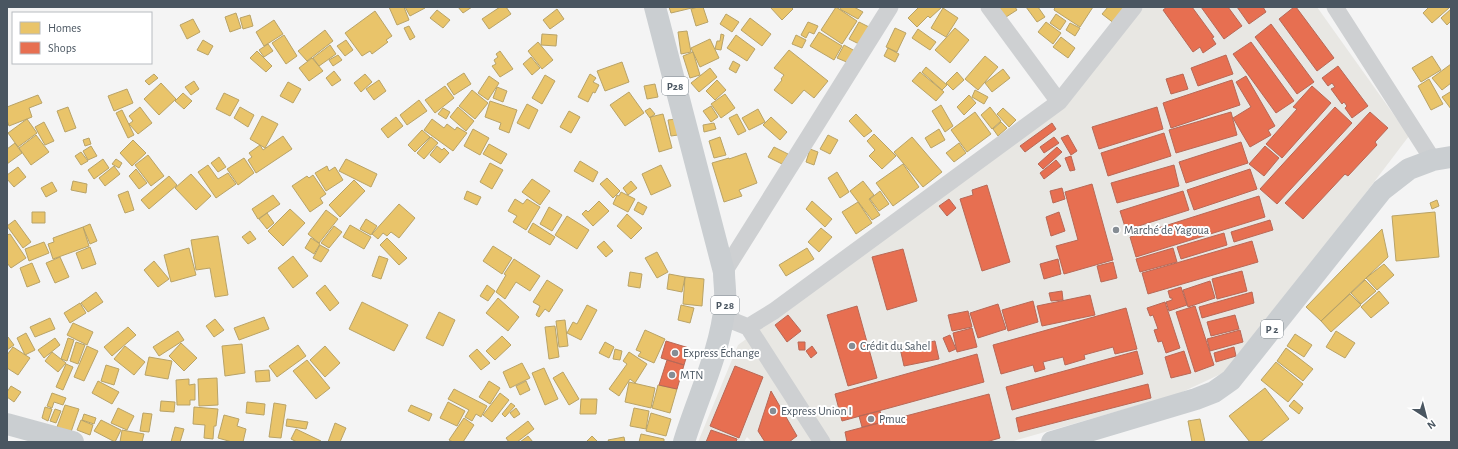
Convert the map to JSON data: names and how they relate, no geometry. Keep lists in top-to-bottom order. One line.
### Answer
{"streets":{"main road":["P28","P 28","P 2"]},"crossings":[["P28","P 28"]],"places":["Marché de Yagoua","Crédit du Sahel","Express Échange","MTN","Express Union I","Pmuc"],"legend":["Homes","Shops"],"north":"bottom right"}
